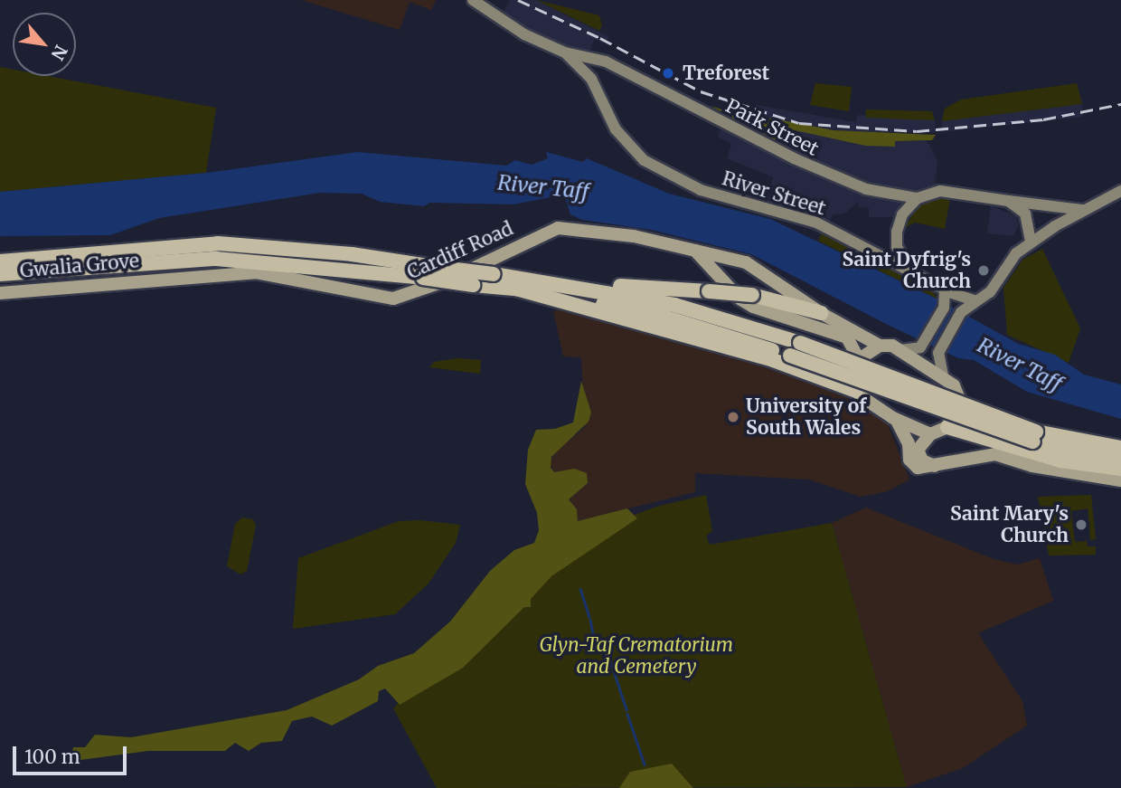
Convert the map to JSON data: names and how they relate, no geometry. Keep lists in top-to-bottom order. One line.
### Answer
{"streets":{"main road":["Park Street","River Street","Cardiff Road","Gwalia Grove"]},"crossings":[["Park Street","River Street"],["Cardiff Road","Gwalia Grove"]],"water":["River Taff"],"parks":["Glyn-Taf Crematorium and Cemetery"],"places":["Treforest","Saint Dyfrig's Church","University of South Wales","Saint Mary's Church"],"scale_bar":"100 m","north":"bottom right"}
